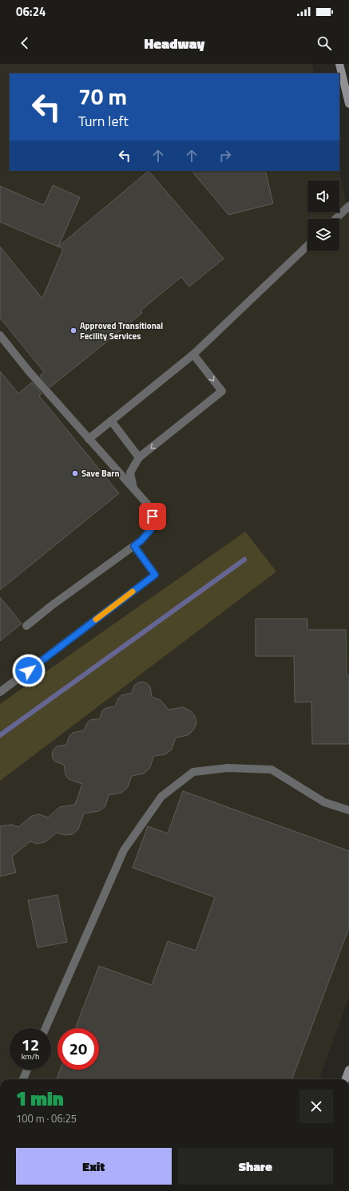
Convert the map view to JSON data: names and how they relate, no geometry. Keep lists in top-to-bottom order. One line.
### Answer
{"places":["Approved Transitional Fecility Services","Save Barn"],"page":{"status":"06:24","header":"Headway","turn":["70 m","Turn left"],"speed":"12 km/h","limit":"20","heading":["1 min","100 m · 06:25"],"buttons":["Exit","Share"]}}
